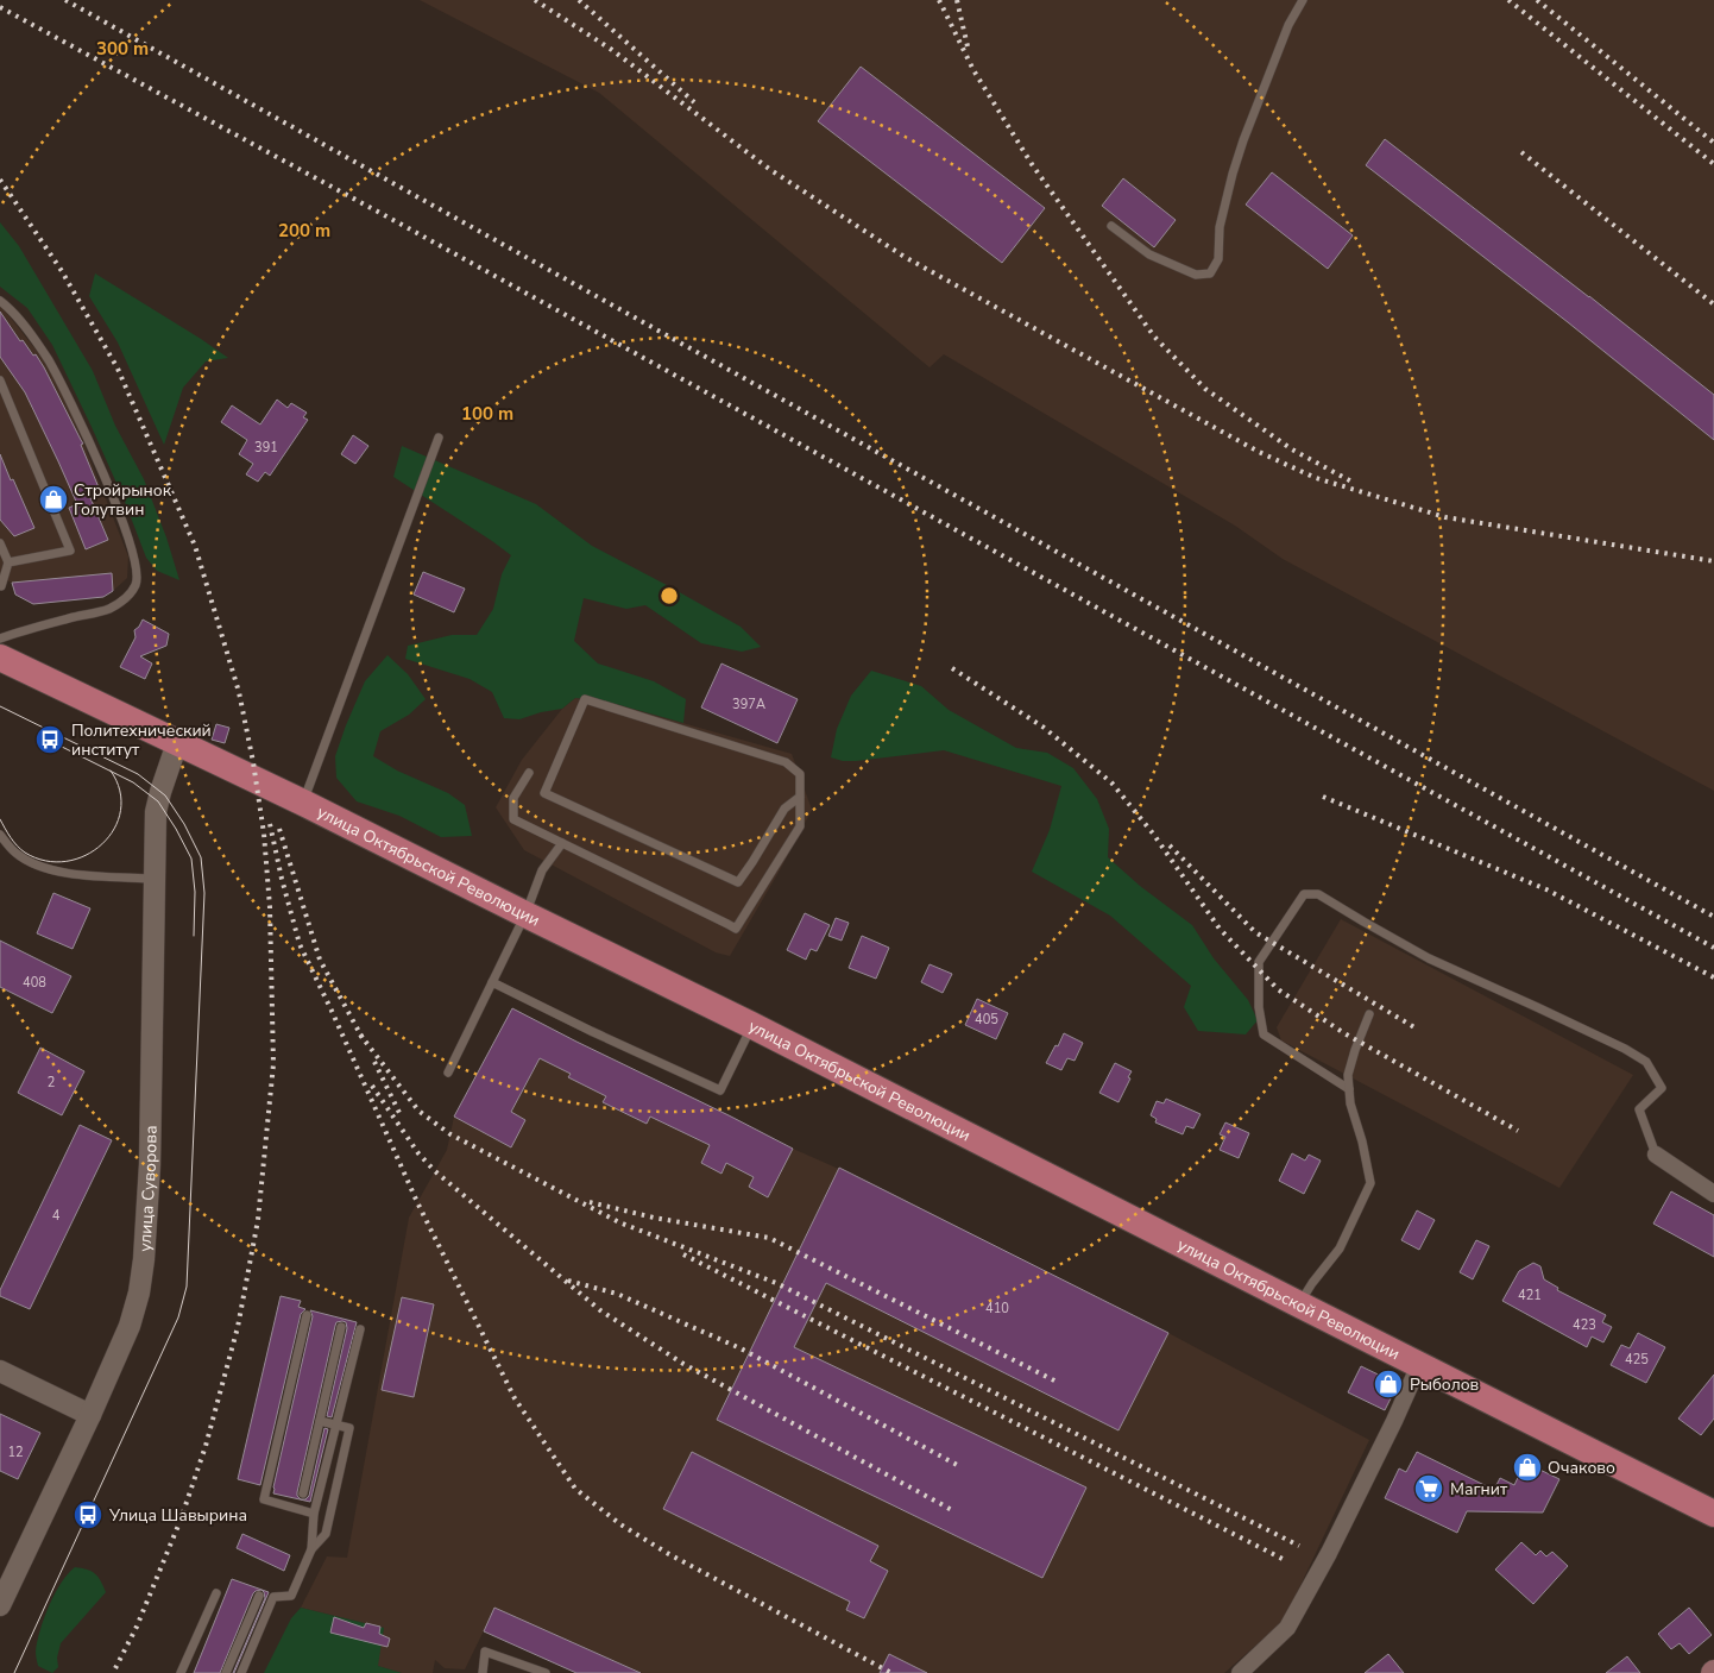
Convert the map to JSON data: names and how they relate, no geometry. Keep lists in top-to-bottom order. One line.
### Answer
{"streets":{"main road":["улица Октябрьской Революции"],"street":["улица Суворова"]},"crossings":[["улица Октябрьской Революции","улица Суворова"]],"places":{"shop":["Стройрынок Голутвин","Рыболов","Очаково"],"bus stop":["Политехнический институт","Улица Шавырина"],"supermarket":["Магнит"]},"house_numbers":["391","397А","408","405","2","4","421","410","423","425","12"],"rings":["300 m","200 m","100 m"]}
